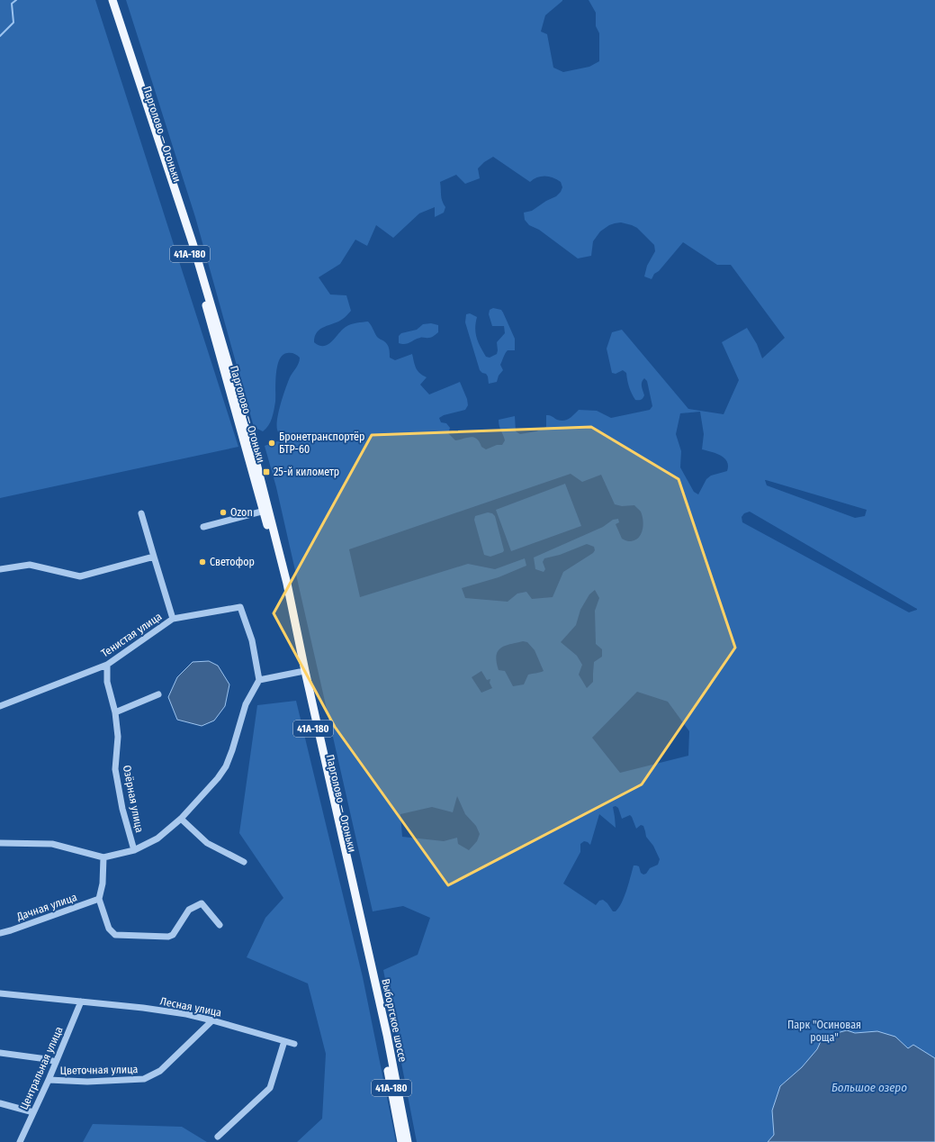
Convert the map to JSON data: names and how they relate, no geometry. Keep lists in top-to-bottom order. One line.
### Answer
{"streets":{"main road":["Парголово — Огоньки","41А-180","Выборгское шоссе"],"street":["Тенистая улица","Озёрная улица","Дачная улица","Лесная улица","Центральная улица","Цветочная улица"]},"crossings":[["Парголово — Огоньки","Выборгское шоссе"],["Тенистая улица","Озёрная улица"],["Лесная улица","Центральная улица"],["Лесная улица","Цветочная улица"],["Центральная улица","Цветочная улица"]],"water":["Большое озеро"],"parks":["Парк \"Осиновая роща\""],"places":{"other":["Бронетранспортёр БТР-60","Ozon","Светофор"],"transit":["25-й километр"]}}
